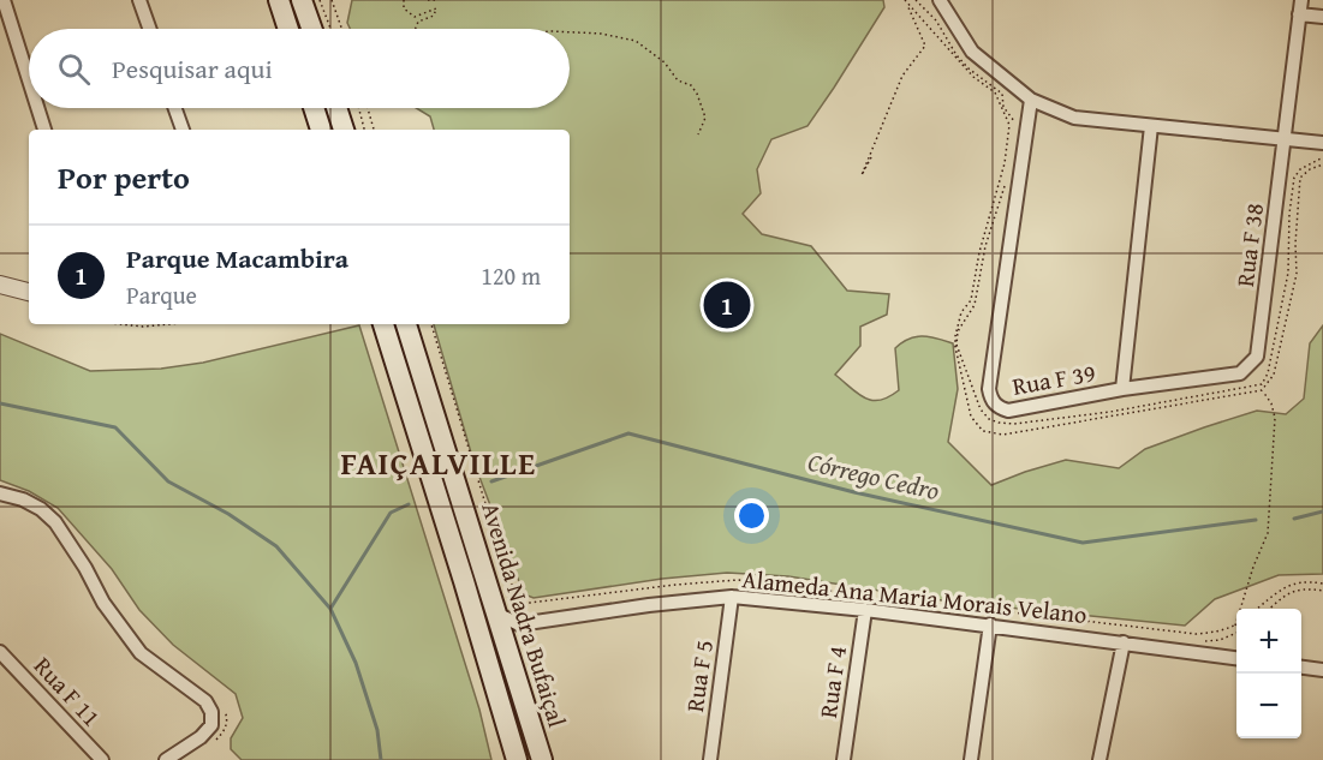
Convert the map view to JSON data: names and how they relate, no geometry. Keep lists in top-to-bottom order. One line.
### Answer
{"streets":{"main road":["Avenida Nadra Bufaiçal"],"street":["Rua F 38","Rua F 39","Alameda Ana Maria Morais Velano","Rua F 5","Rua F 4","Rua F 11"]},"crossings":[["Rua F 38","Rua F 39"],["Alameda Ana Maria Morais Velano","Avenida Nadra Bufaiçal"],["Alameda Ana Maria Morais Velano","Rua F 5"],["Alameda Ana Maria Morais Velano","Rua F 4"]],"districts":["FAIÇALVILLE"],"water":["Córrego Cedro"],"page":{"search":"Pesquisar aqui","heading":"Por perto","list":[{"mark":"1","name":"Parque Macambira","note":"Parque","value":"120 m"}],"pins":"1","map_buttons":["+","−"]}}
